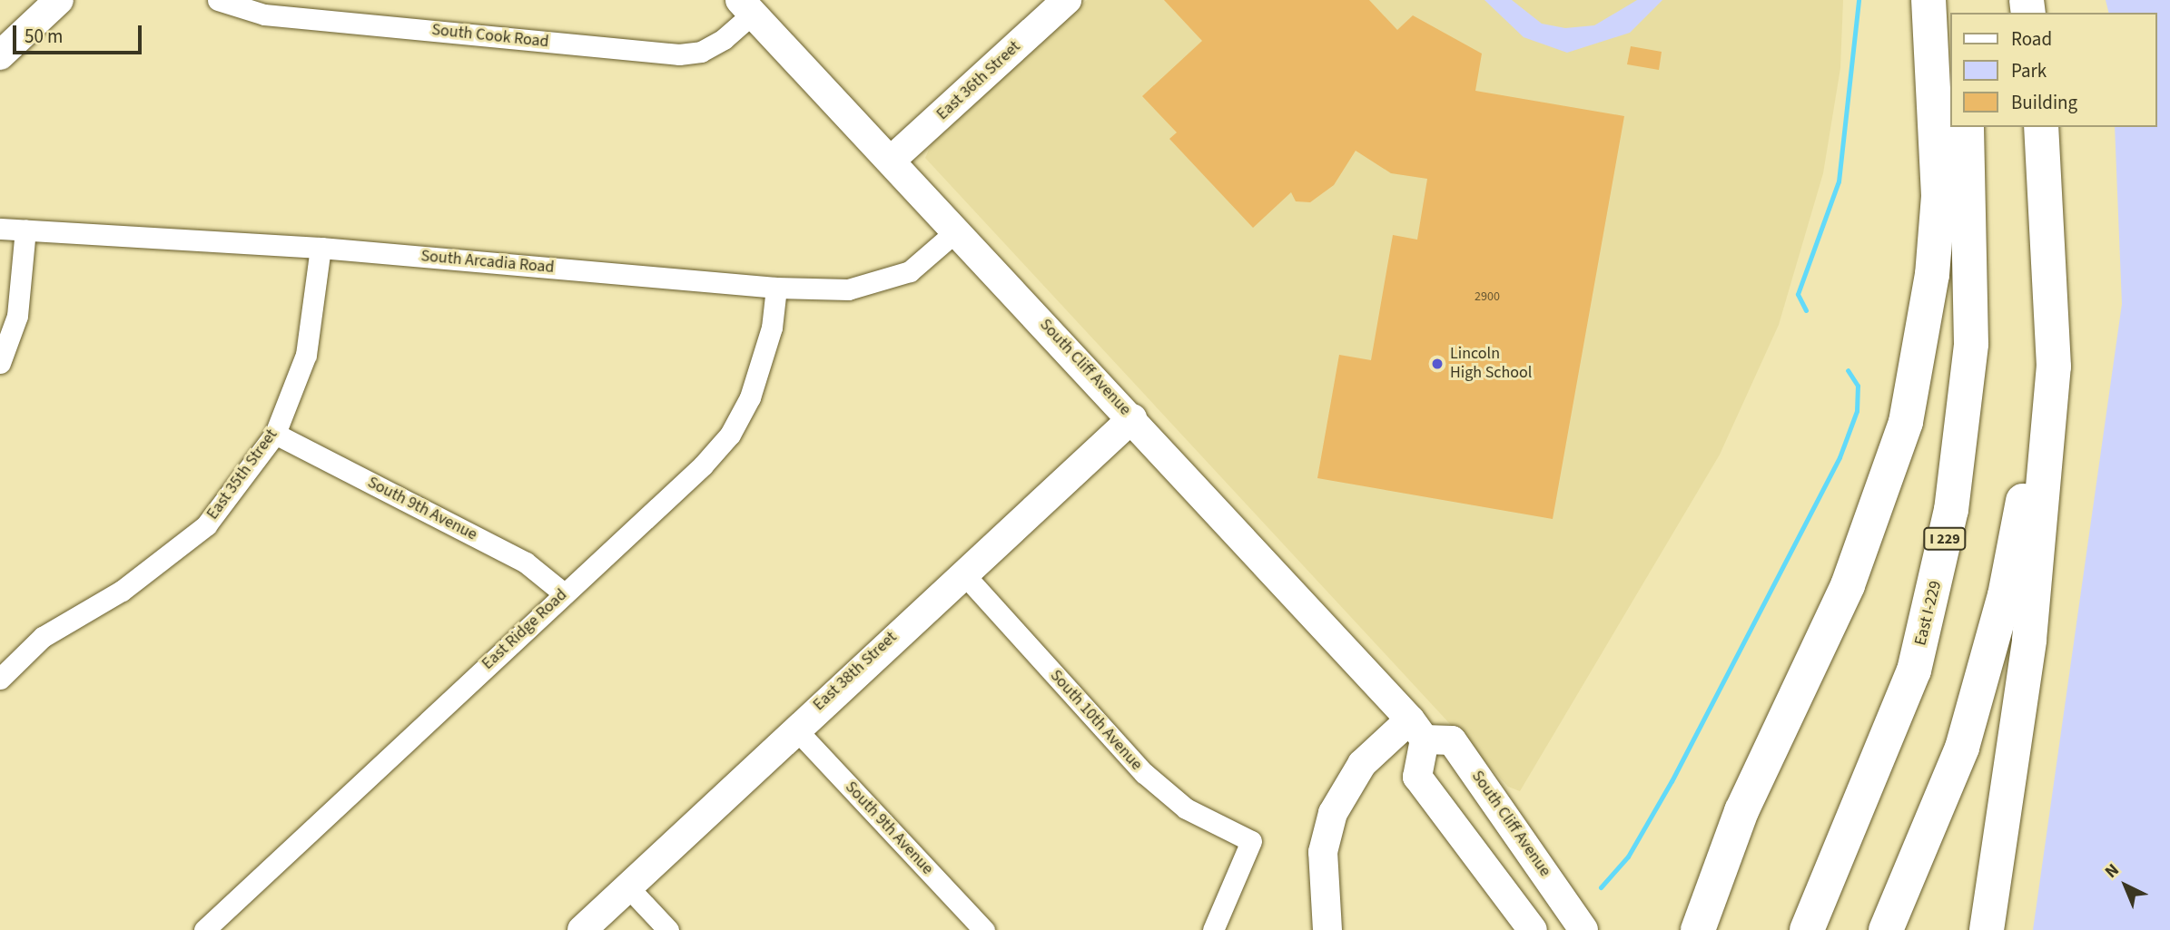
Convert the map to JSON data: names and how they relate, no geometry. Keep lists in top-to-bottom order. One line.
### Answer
{"streets":{"highway":["I 229","East I-229"],"main road":["East 36th Street","South Cliff Avenue","East 38th Street"],"street":["South Cook Road","South Arcadia Road","East 35th Street","South 9th Avenue","East Ridge Road","South 10th Avenue"]},"crossings":[["South Cook Road","South Cliff Avenue"],["East 36th Street","South Cliff Avenue"],["South Arcadia Road","South Cliff Avenue"],["South Arcadia Road","East 35th Street"],["South Arcadia Road","East Ridge Road"],["South Cliff Avenue","East 38th Street"],["East 35th Street","South 9th Avenue"],["South 9th Avenue","East Ridge Road"],["South 9th Avenue","East 38th Street"],["East 38th Street","South 10th Avenue"]],"places":["Lincoln High School"],"house_numbers":["2900"],"legend":["Road","Park","Building"],"scale_bar":"50 m","north":"top left"}
